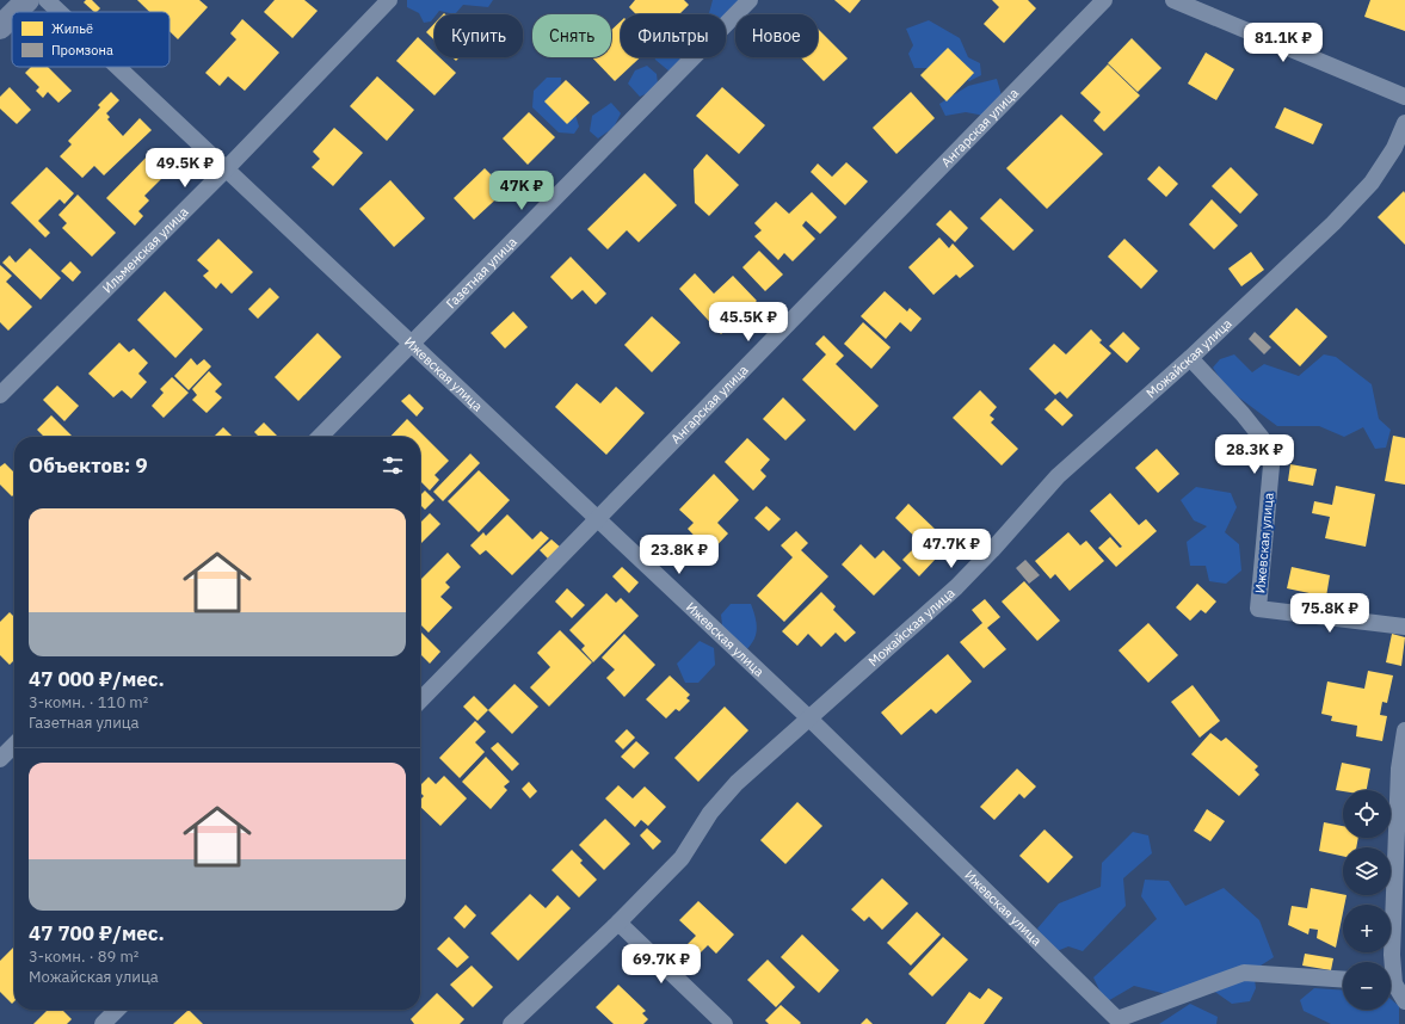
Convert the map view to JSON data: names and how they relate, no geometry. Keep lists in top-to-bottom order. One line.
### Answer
{"streets":{"street":["Ангарская улица","Ильменская улица","Газетная улица","Можайская улица","Ижевская улица"]},"crossings":[["Ангарская улица","Ижевская улица"],["Ильменская улица","Ижевская улица"],["Газетная улица","Ижевская улица"],["Можайская улица","Ижевская улица"]],"legend":["Жильё","Промзона"],"page":{"chip":["Купить","Снять","Фильтры","Новое"],"price":["81.1K ₽","49.5K ₽","47K ₽","45.5K ₽","28.3K ₽","47.7K ₽","23.8K ₽","75.8K ₽","69.7K ₽"],"heading":"Объектов: 9","list":[{"name":"47 000 ₽/мес.","note":"3-комн. · 110 m² · Газетная улица"},{"name":"47 700 ₽/мес.","note":"3-комн. · 89 m² · Можайская улица"}],"map_buttons":["+","−"]}}
